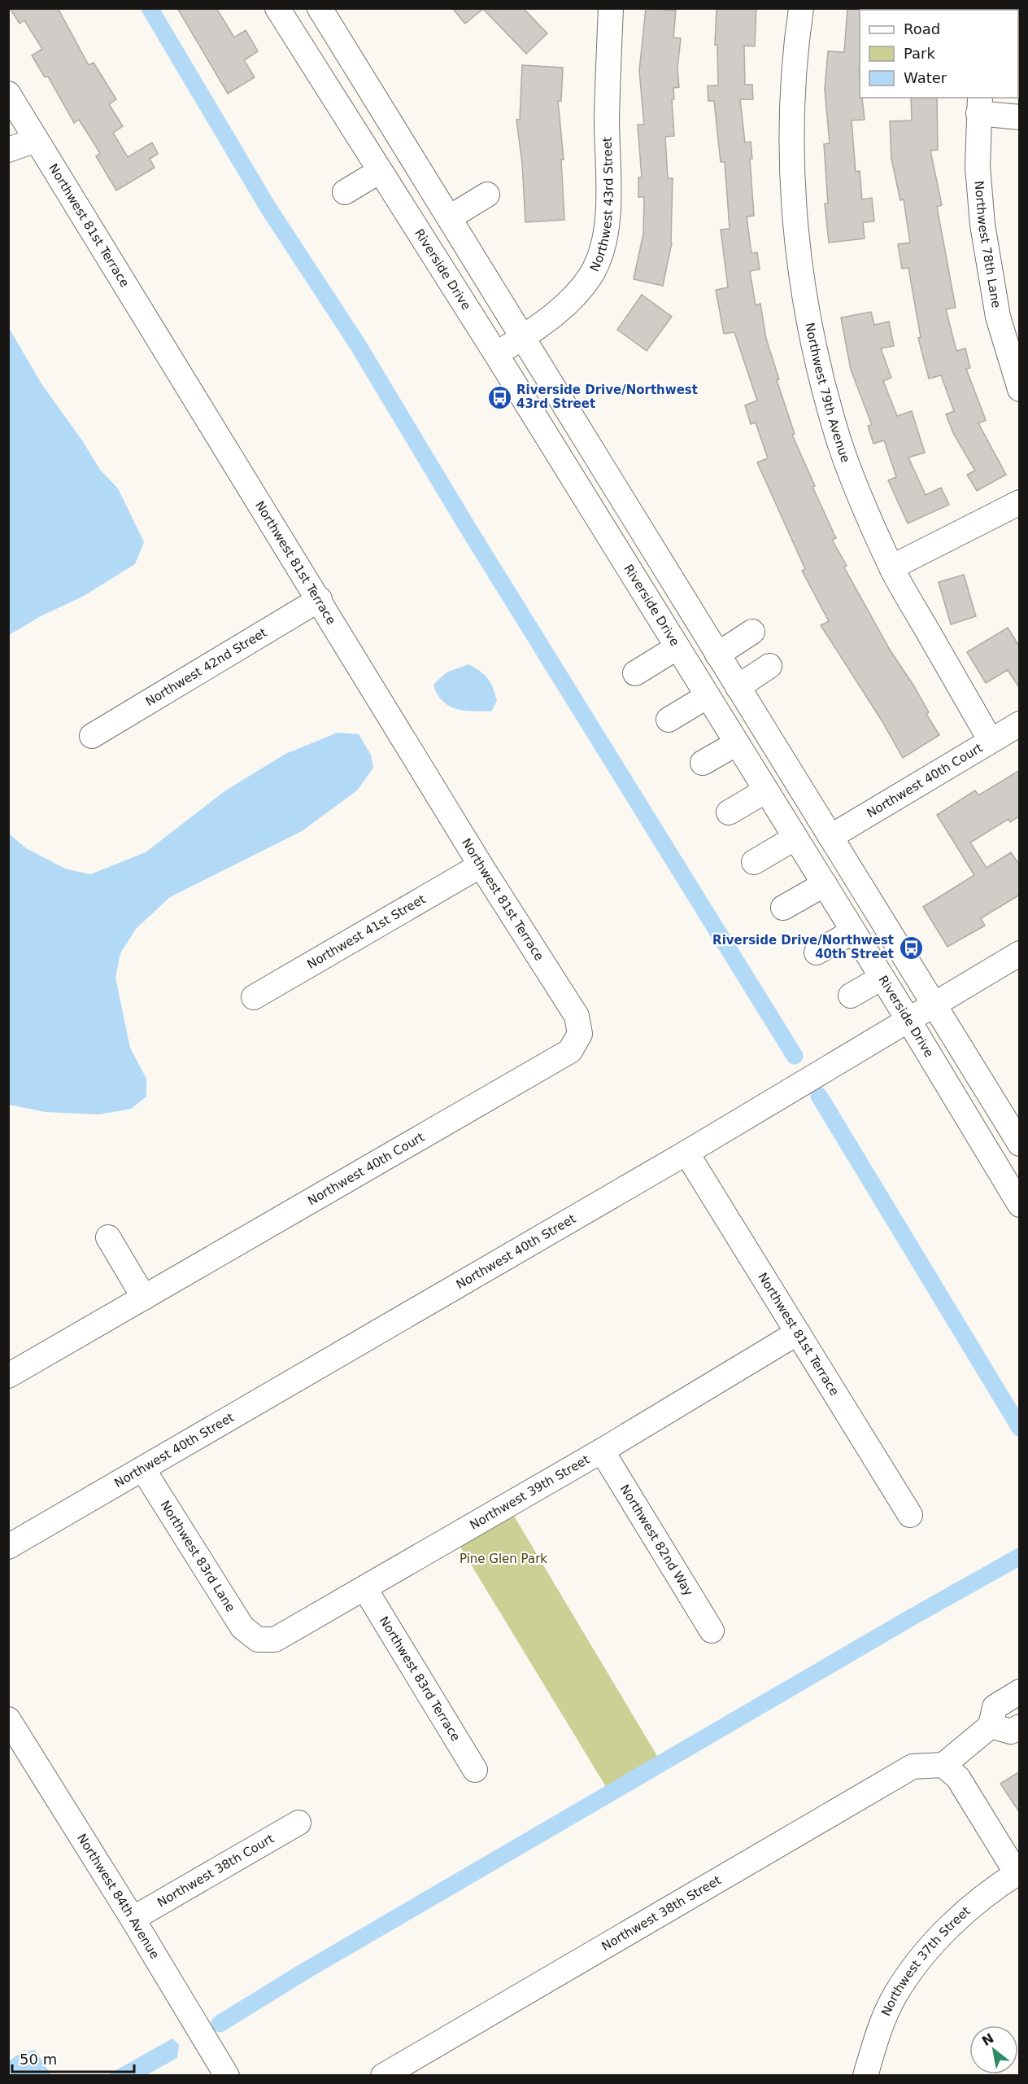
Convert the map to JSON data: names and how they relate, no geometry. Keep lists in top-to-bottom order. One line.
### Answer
{"streets":{"street":["Northwest 43rd Street","Northwest 81st Terrace","Northwest 78th Lane","Riverside Drive","Northwest 79th Avenue","Northwest 42nd Street","Northwest 40th Court","Northwest 41st Street","Northwest 40th Street","Northwest 39th Street","Northwest 82nd Way","Northwest 83rd Lane","Northwest 83rd Terrace","Northwest 38th Court","Northwest 84th Avenue","Northwest 38th Street","Northwest 37th Street"]},"crossings":[["Northwest 43rd Street","Riverside Drive"],["Northwest 81st Terrace","Northwest 42nd Street"],["Northwest 81st Terrace","Northwest 40th Court"],["Northwest 81st Terrace","Northwest 41st Street"],["Northwest 81st Terrace","Northwest 40th Street"],["Northwest 81st Terrace","Northwest 39th Street"],["Riverside Drive","Northwest 40th Street"],["Northwest 79th Avenue","Northwest 40th Court"],["Northwest 40th Street","Northwest 83rd Lane"],["Northwest 39th Street","Northwest 82nd Way"],["Northwest 39th Street","Northwest 83rd Lane"],["Northwest 39th Street","Northwest 83rd Terrace"],["Northwest 38th Court","Northwest 84th Avenue"]],"parks":["Pine Glen Park"],"places":{"bus stop":["Riverside Drive/Northwest 43rd Street","Riverside Drive/Northwest 40th Street"]},"legend":["Road","Park","Water"],"scale_bar":"50 m","north":"top left"}
